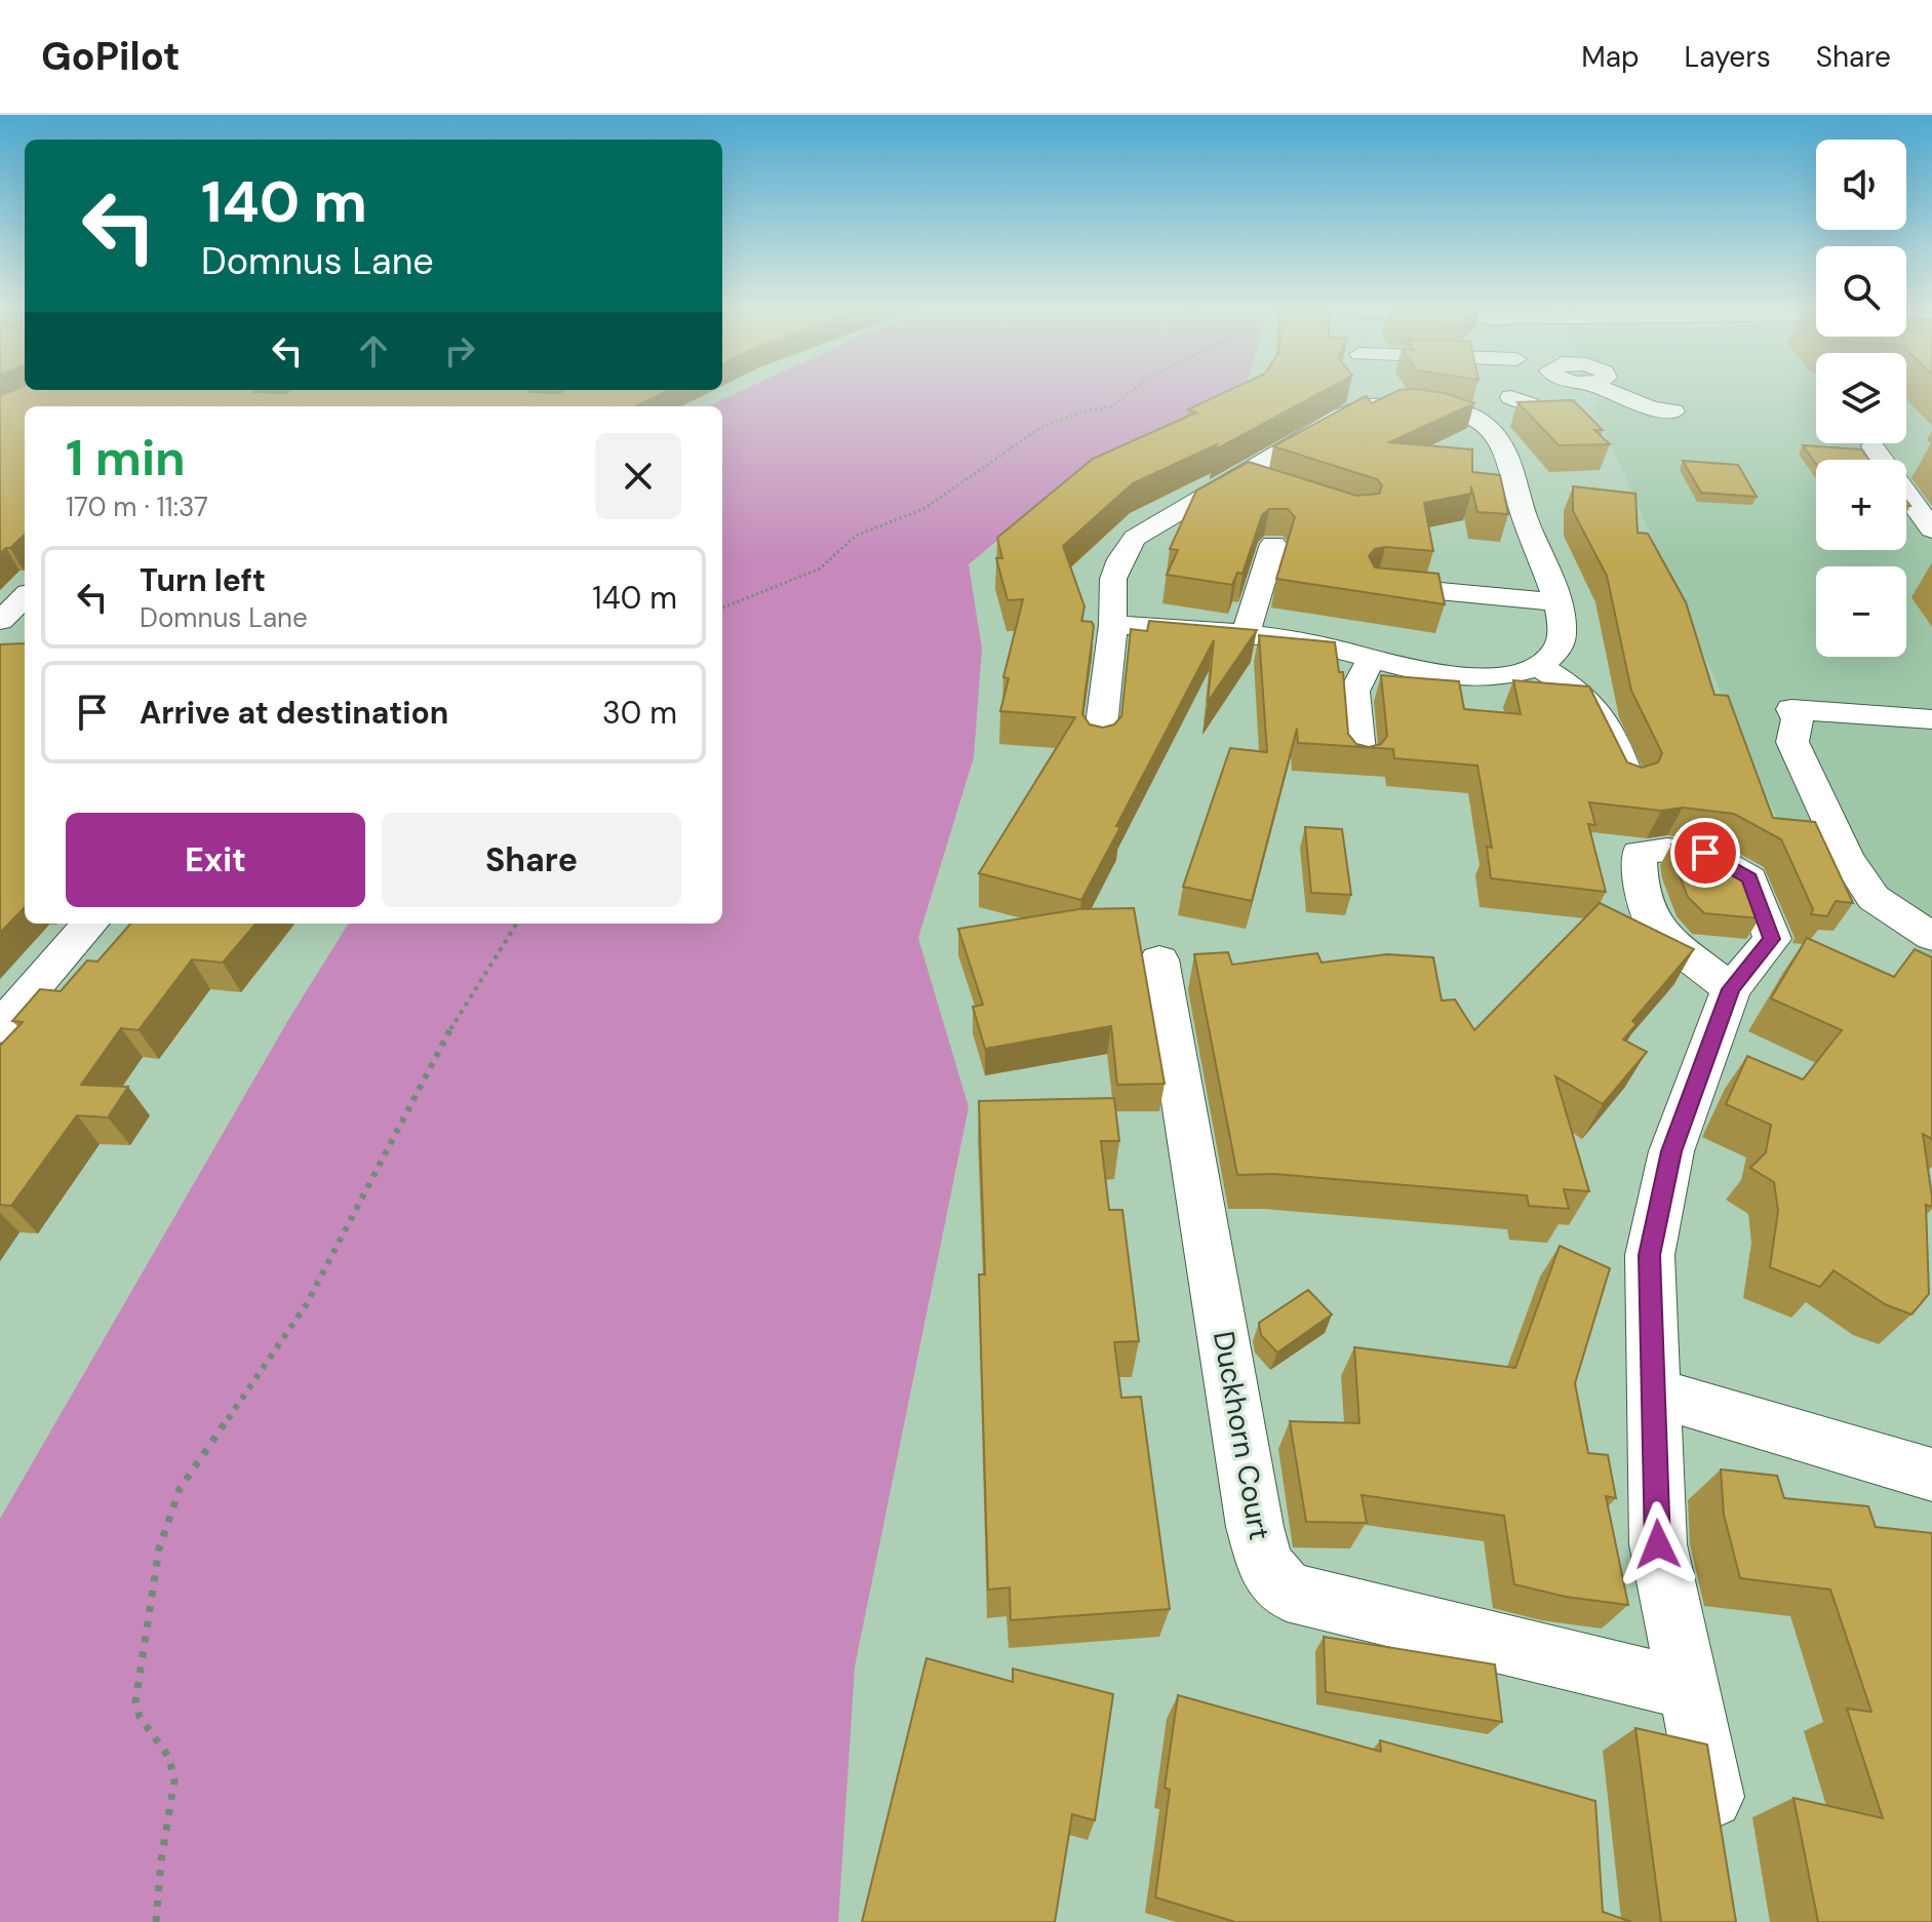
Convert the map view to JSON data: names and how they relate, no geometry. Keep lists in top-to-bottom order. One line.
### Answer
{"streets":{"street":["Duckhorn Court"]},"page":{"header":"GoPilot","nav":["Map","Layers","Share"],"map_buttons":["+","−"],"turn":["140 m","Domnus Lane"],"heading":["1 min","170 m · 11:37"],"list":[{"name":"Turn left","note":"Domnus Lane","value":"140 m"},{"name":"Arrive at destination","value":"30 m"}],"buttons":["Exit","Share"]}}
